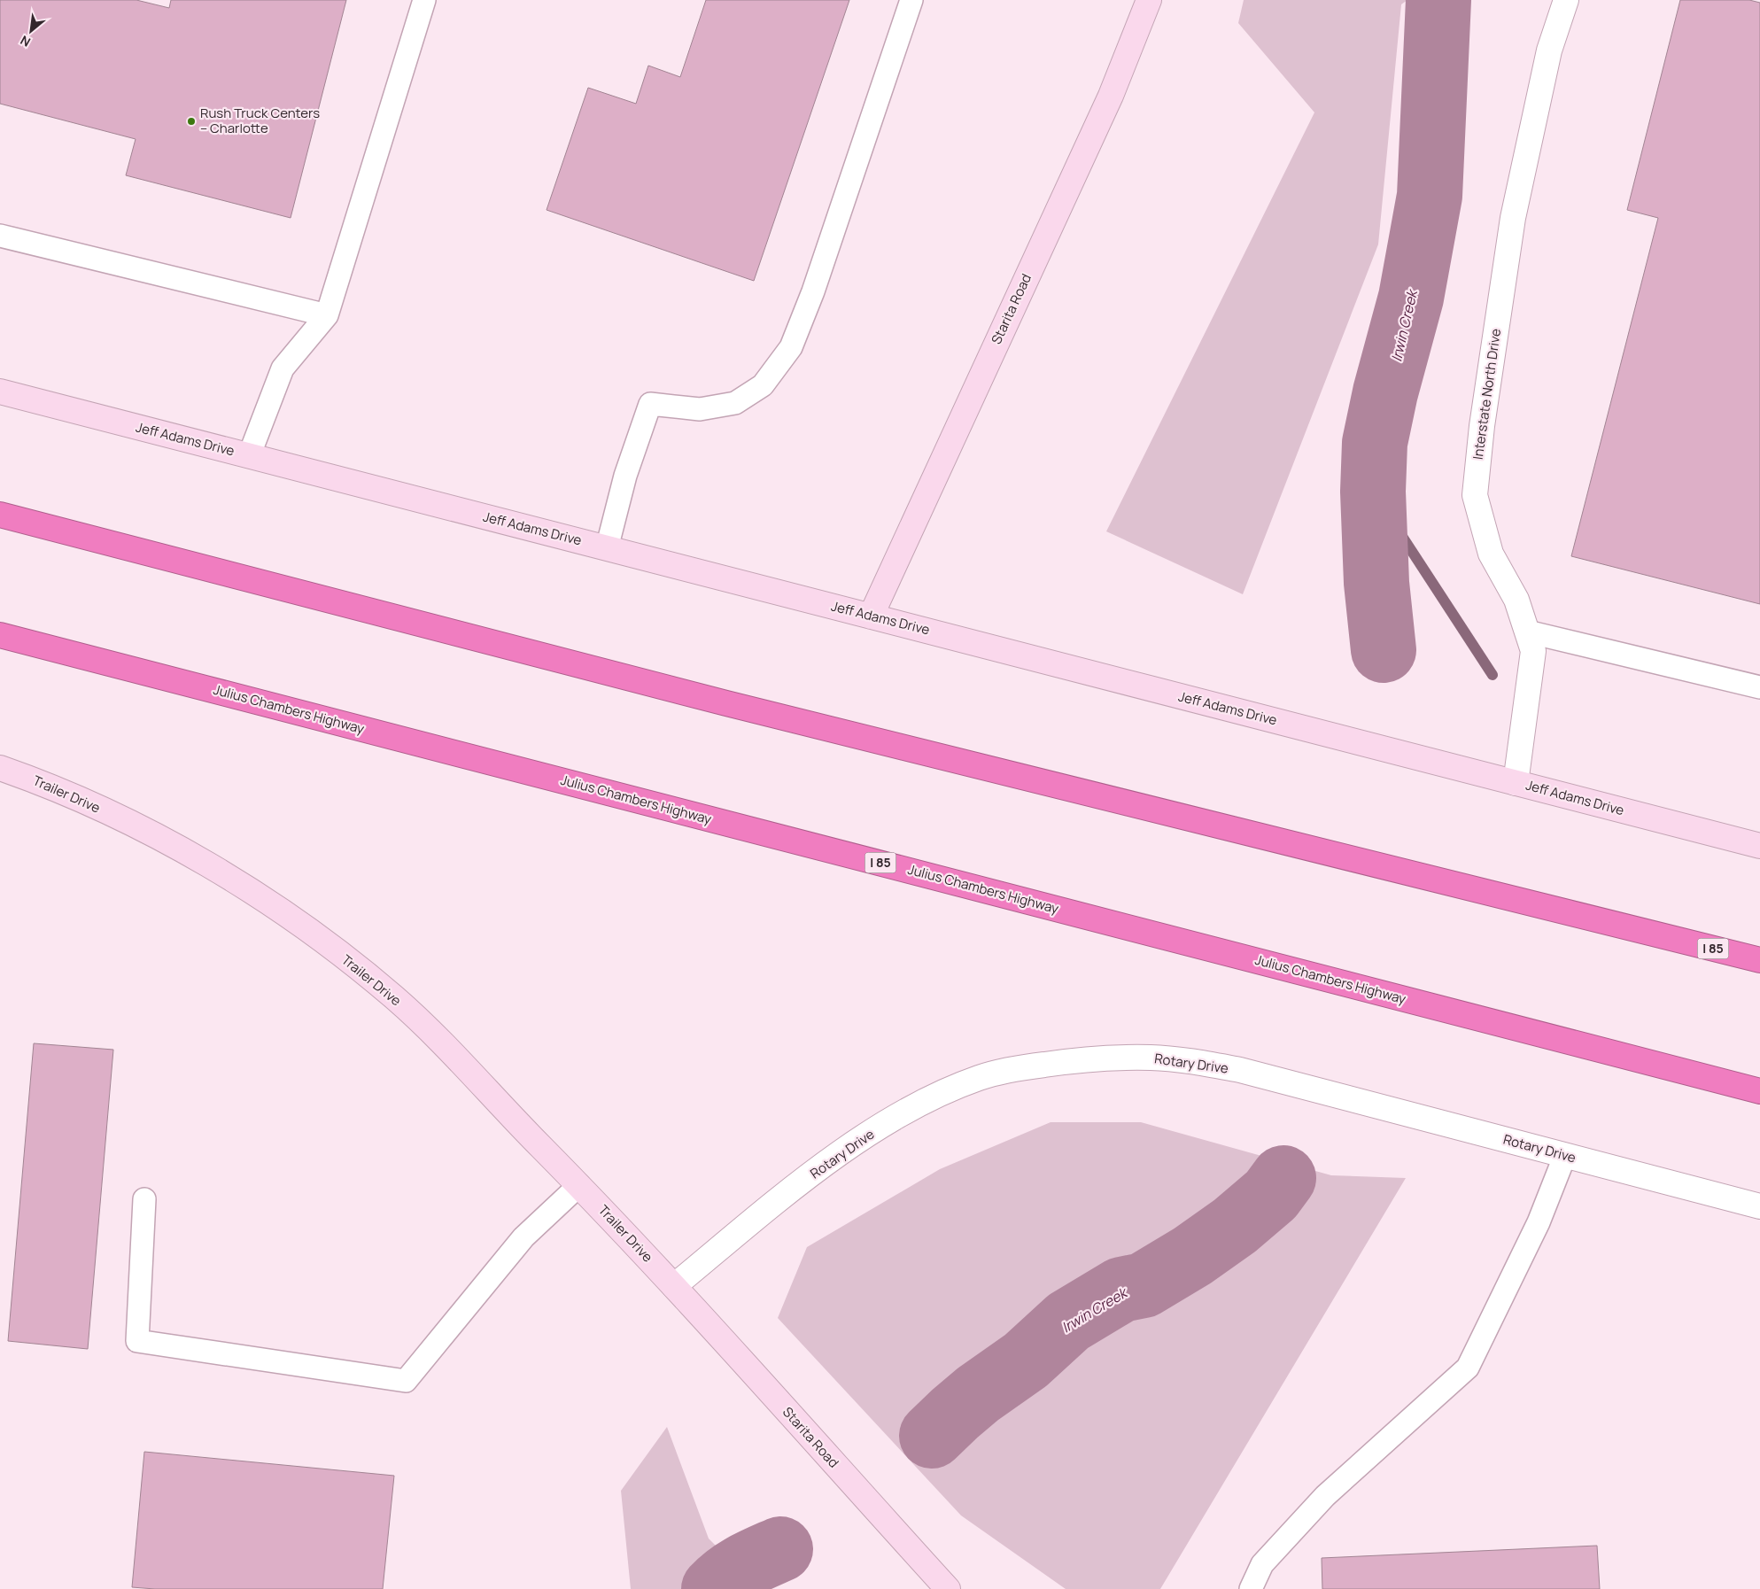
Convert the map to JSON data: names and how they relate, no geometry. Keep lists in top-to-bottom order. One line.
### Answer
{"streets":{"highway":["Julius Chambers Highway","I 85"],"street":["Starita Road","Interstate North Drive","Jeff Adams Drive","Trailer Drive","Rotary Drive"]},"crossings":[["Starita Road","Jeff Adams Drive"],["Starita Road","Trailer Drive"],["Starita Road","Rotary Drive"],["Interstate North Drive","Jeff Adams Drive"],["Trailer Drive","Rotary Drive"]],"water":["Irwin Creek"],"places":["Rush Truck Centers – Charlotte"],"north":"bottom left"}
